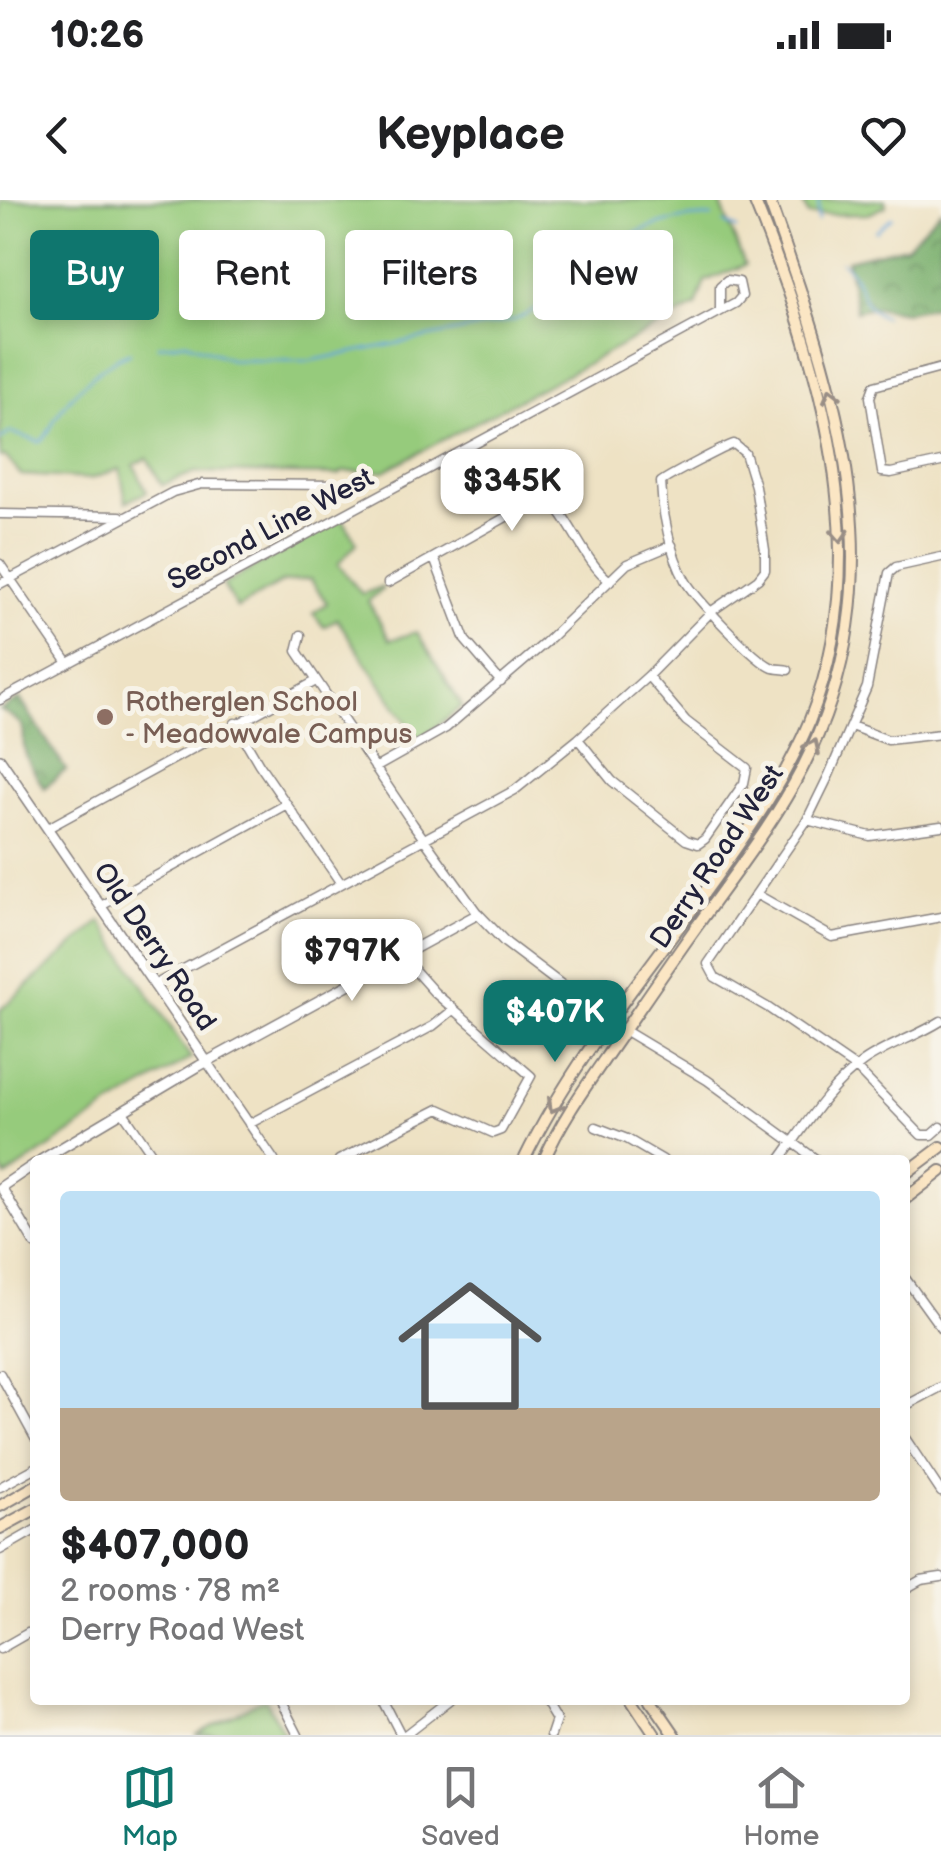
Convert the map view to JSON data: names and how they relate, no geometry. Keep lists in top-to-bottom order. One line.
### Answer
{"streets":{"main road":["Derry Road West"],"street":["Second Line West","Old Derry Road"]},"places":["Rotherglen School - Meadowvale Campus"],"page":{"status":"10:26","header":"Keyplace","chip":["Buy","Rent","Filters","New"],"price":["$345K","$797K","$407K"],"list":[{"name":"$407,000","note":"2 rooms · 78 m² · Derry Road West"}],"tabs":["Map","Saved","Home"]}}
